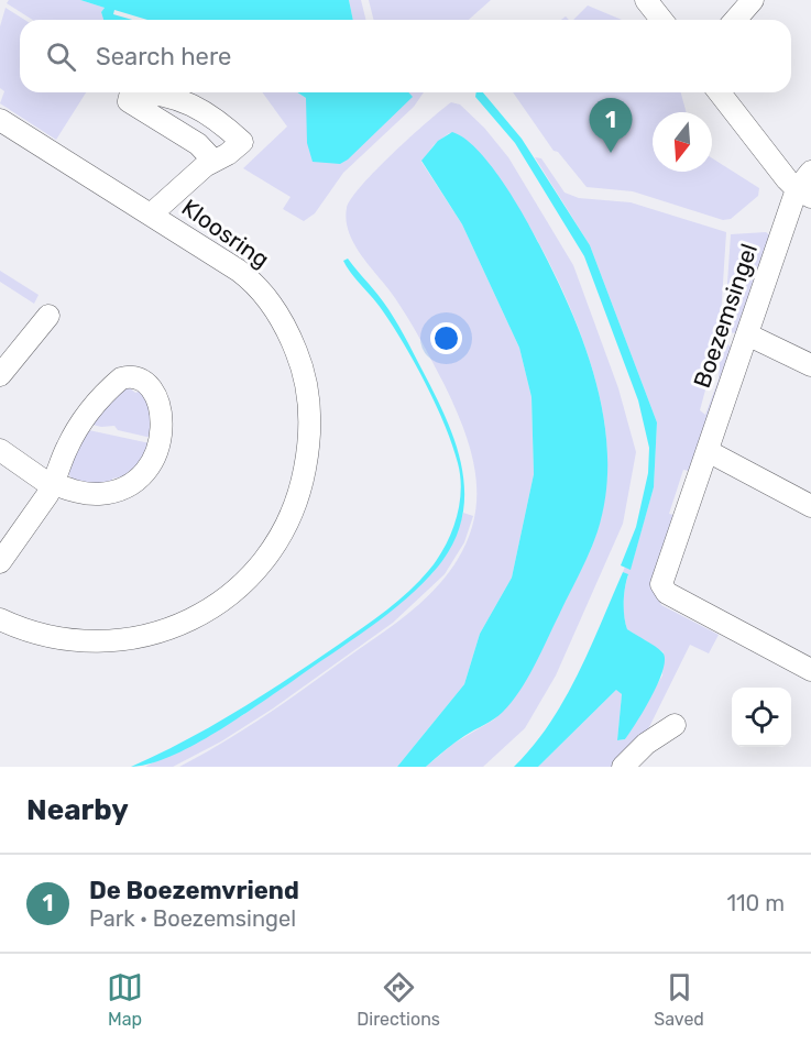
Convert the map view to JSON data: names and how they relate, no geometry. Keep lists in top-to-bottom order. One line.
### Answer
{"streets":{"street":["Kloosring","Boezemsingel"]},"north":"bottom","page":{"search":"Search here","pins":"1","heading":"Nearby","list":[{"mark":"1","name":"De Boezemvriend","note":"Park · Boezemsingel","value":"110 m"}],"nav":["Map","Directions","Saved"]}}
